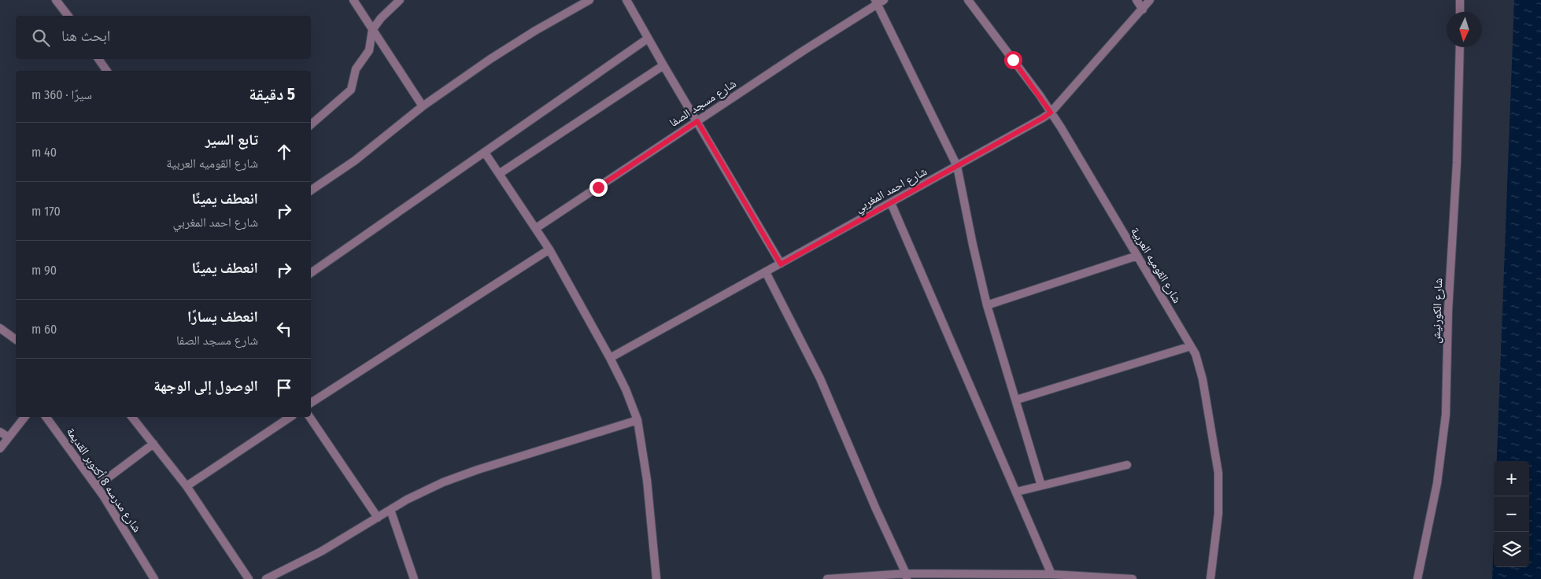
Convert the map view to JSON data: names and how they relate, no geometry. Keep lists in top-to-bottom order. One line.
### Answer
{"streets":{"street":["شارع مسجد الصفا","شارع احمد المغربي","شارع القوميه العربية","شارع الكورنيش","شارع مدرسه 8 أكتوبر القديمة"]},"crossings":[["شارع احمد المغربي","شارع القوميه العربية"]],"north":"bottom","page":{"search":"ابحث هنا","heading":["5 دقيقة","سيرًا · 360 m"],"list":[["تابع السير","شارع القوميه العربية","40 m"],["انعطف يمينًا","شارع احمد المغربي","170 m"],["انعطف يمينًا","90 m"],["انعطف يسارًا","شارع مسجد الصفا","60 m"],"الوصول إلى الوجهة"],"map_buttons":["+","−"]}}
